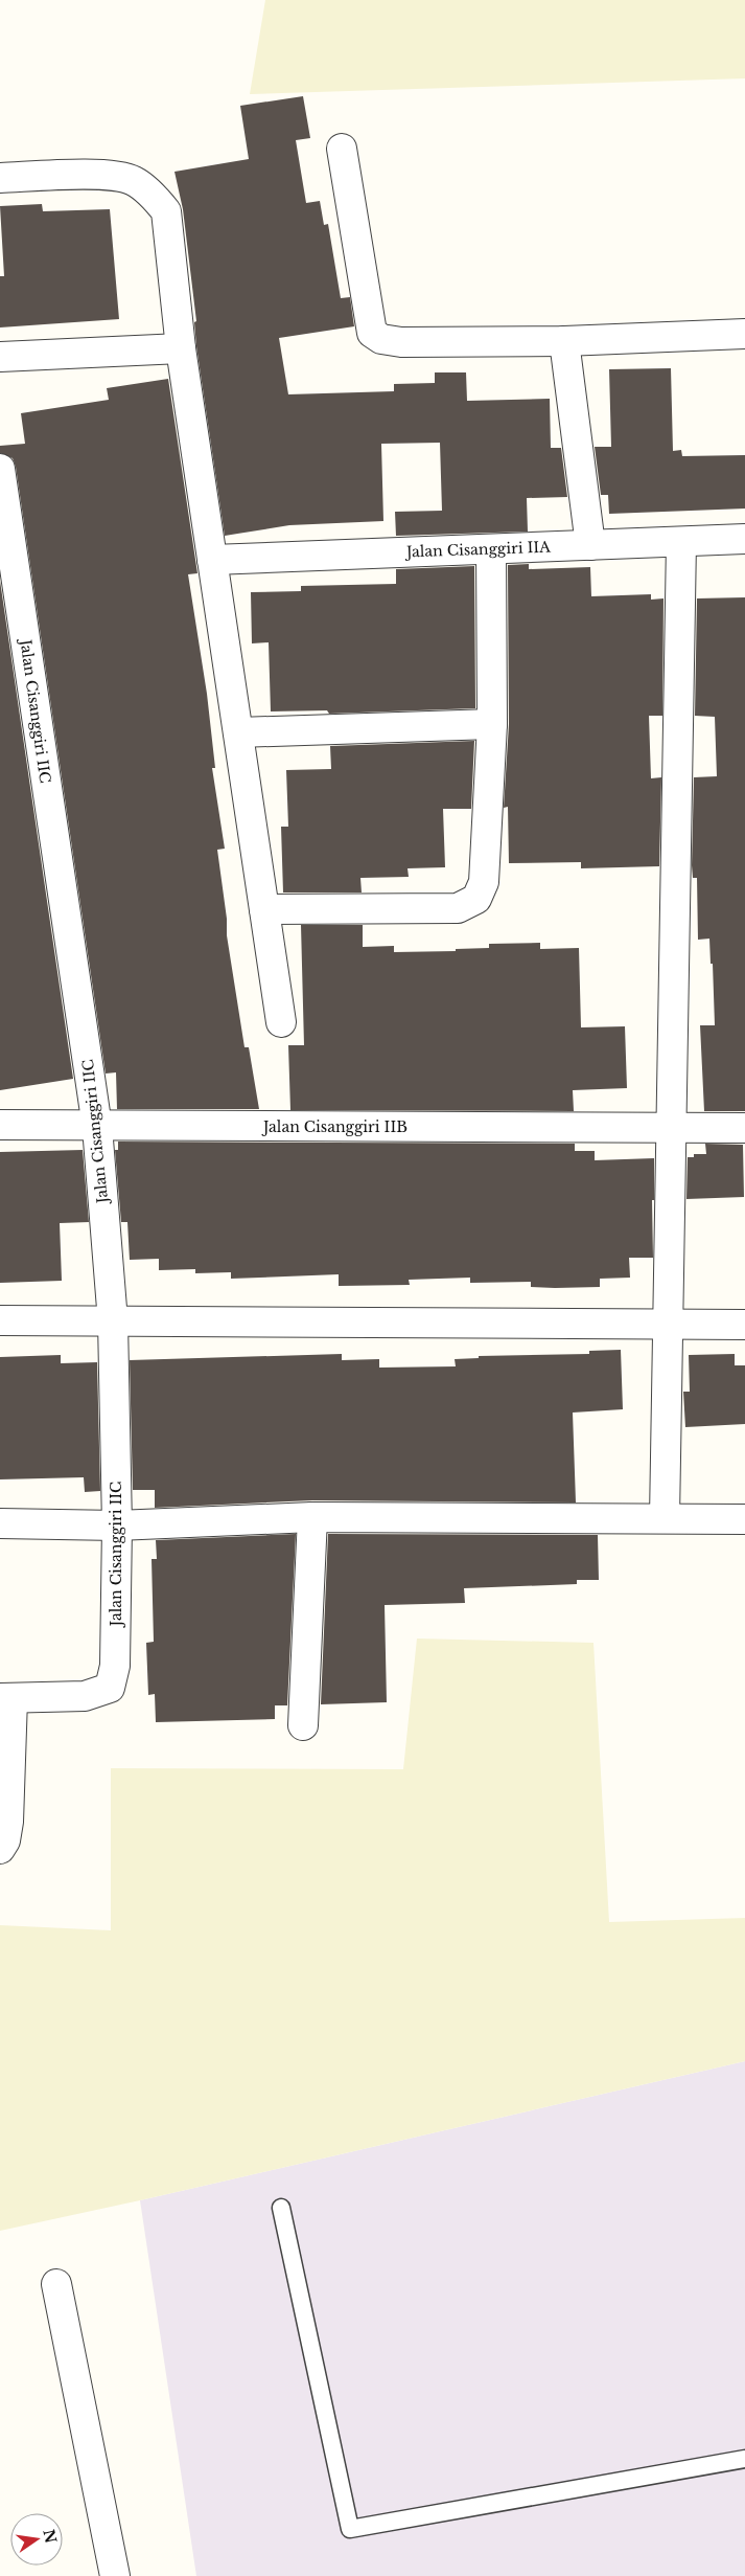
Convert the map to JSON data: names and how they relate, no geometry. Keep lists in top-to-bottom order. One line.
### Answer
{"streets":{"street":["Jalan Cisanggiri IIA","Jalan Cisanggiri IIC","Jalan Cisanggiri IIB"]},"crossings":[["Jalan Cisanggiri IIC","Jalan Cisanggiri IIB"]],"north":"right"}
